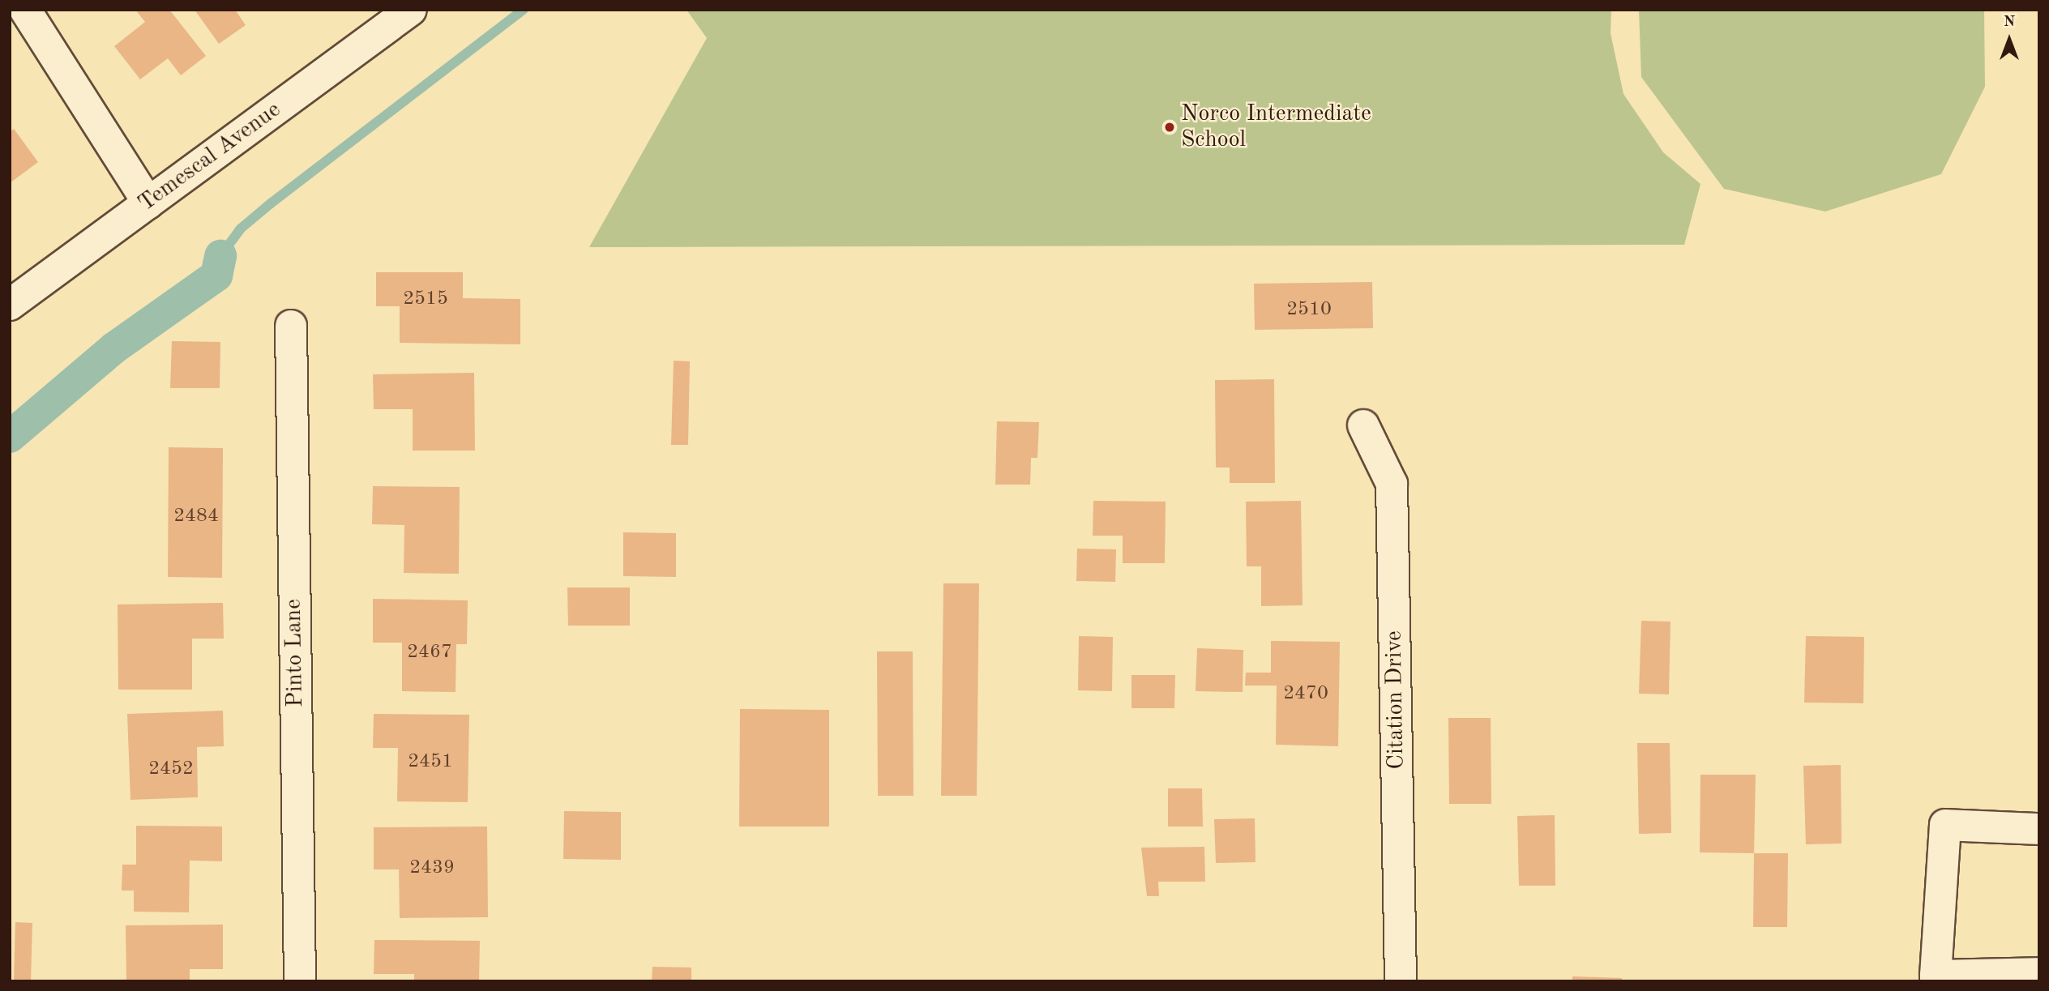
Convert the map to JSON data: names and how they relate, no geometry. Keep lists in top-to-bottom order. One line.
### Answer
{"streets":{"street":["Temescal Avenue","Pinto Lane","Citation Drive"]},"places":["Norco Intermediate School"],"house_numbers":["2515","2510","2484","2467","2470","2451","2452","2439"],"north":"top"}
